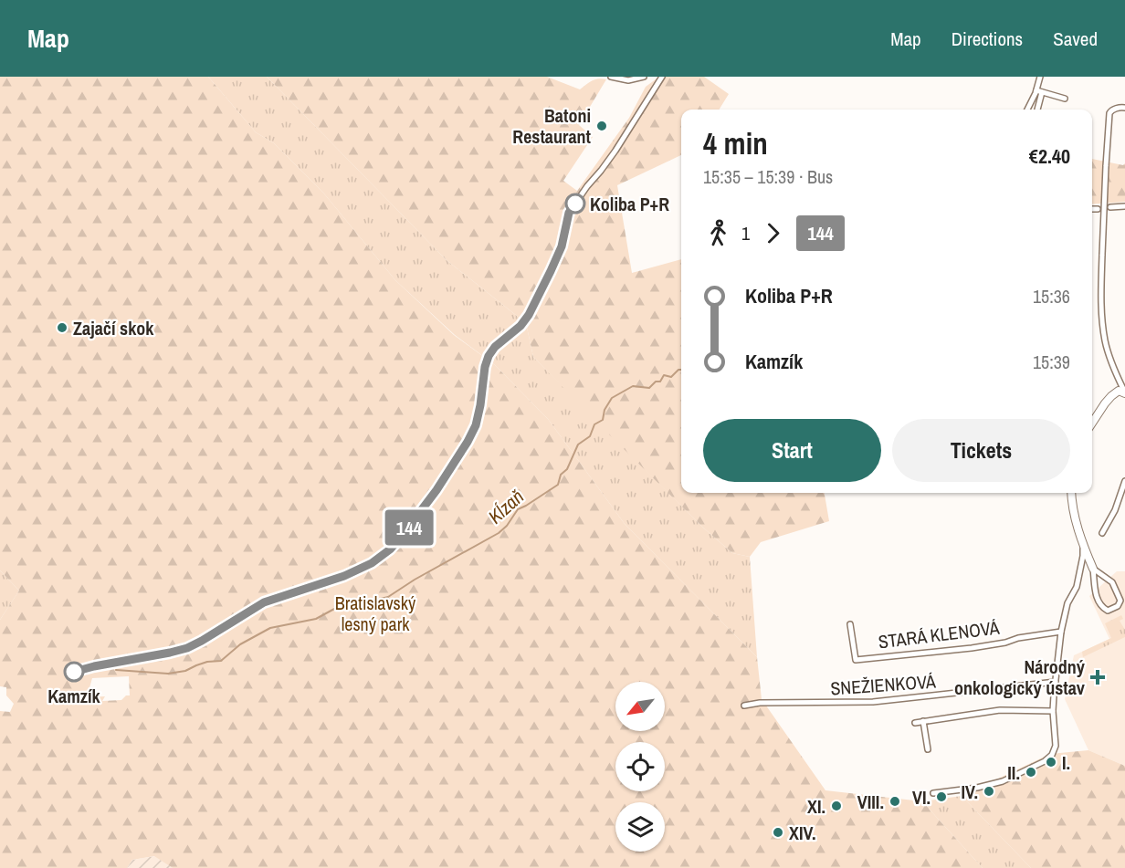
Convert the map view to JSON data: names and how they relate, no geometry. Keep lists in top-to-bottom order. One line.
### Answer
{"streets":{"street":["STARÁ KLENOVÁ","SNEŽIENKOVÁ"]},"water":["Kĺzaň"],"parks":["Bratislavský lesný park"],"places":{"other":["Batoni Restaurant","Koliba P+R","Zajačí skok","Kamzík","I.","II.","IV.","VI.","VIII.","XI.","XIV."],"health":["Národný onkologický ústav"]},"lines":["bus line 144"],"north":"bottom left","page":{"header":"Map","nav":["Map","Directions","Saved"],"on_map":"144","heading":["4 min","15:35 – 15:39 · Bus","€2.40"],"legs":["1","144"],"list":[{"name":"Koliba P+R","value":"15:36"},{"name":"Kamzík","value":"15:39"}],"buttons":["Start","Tickets"]}}
